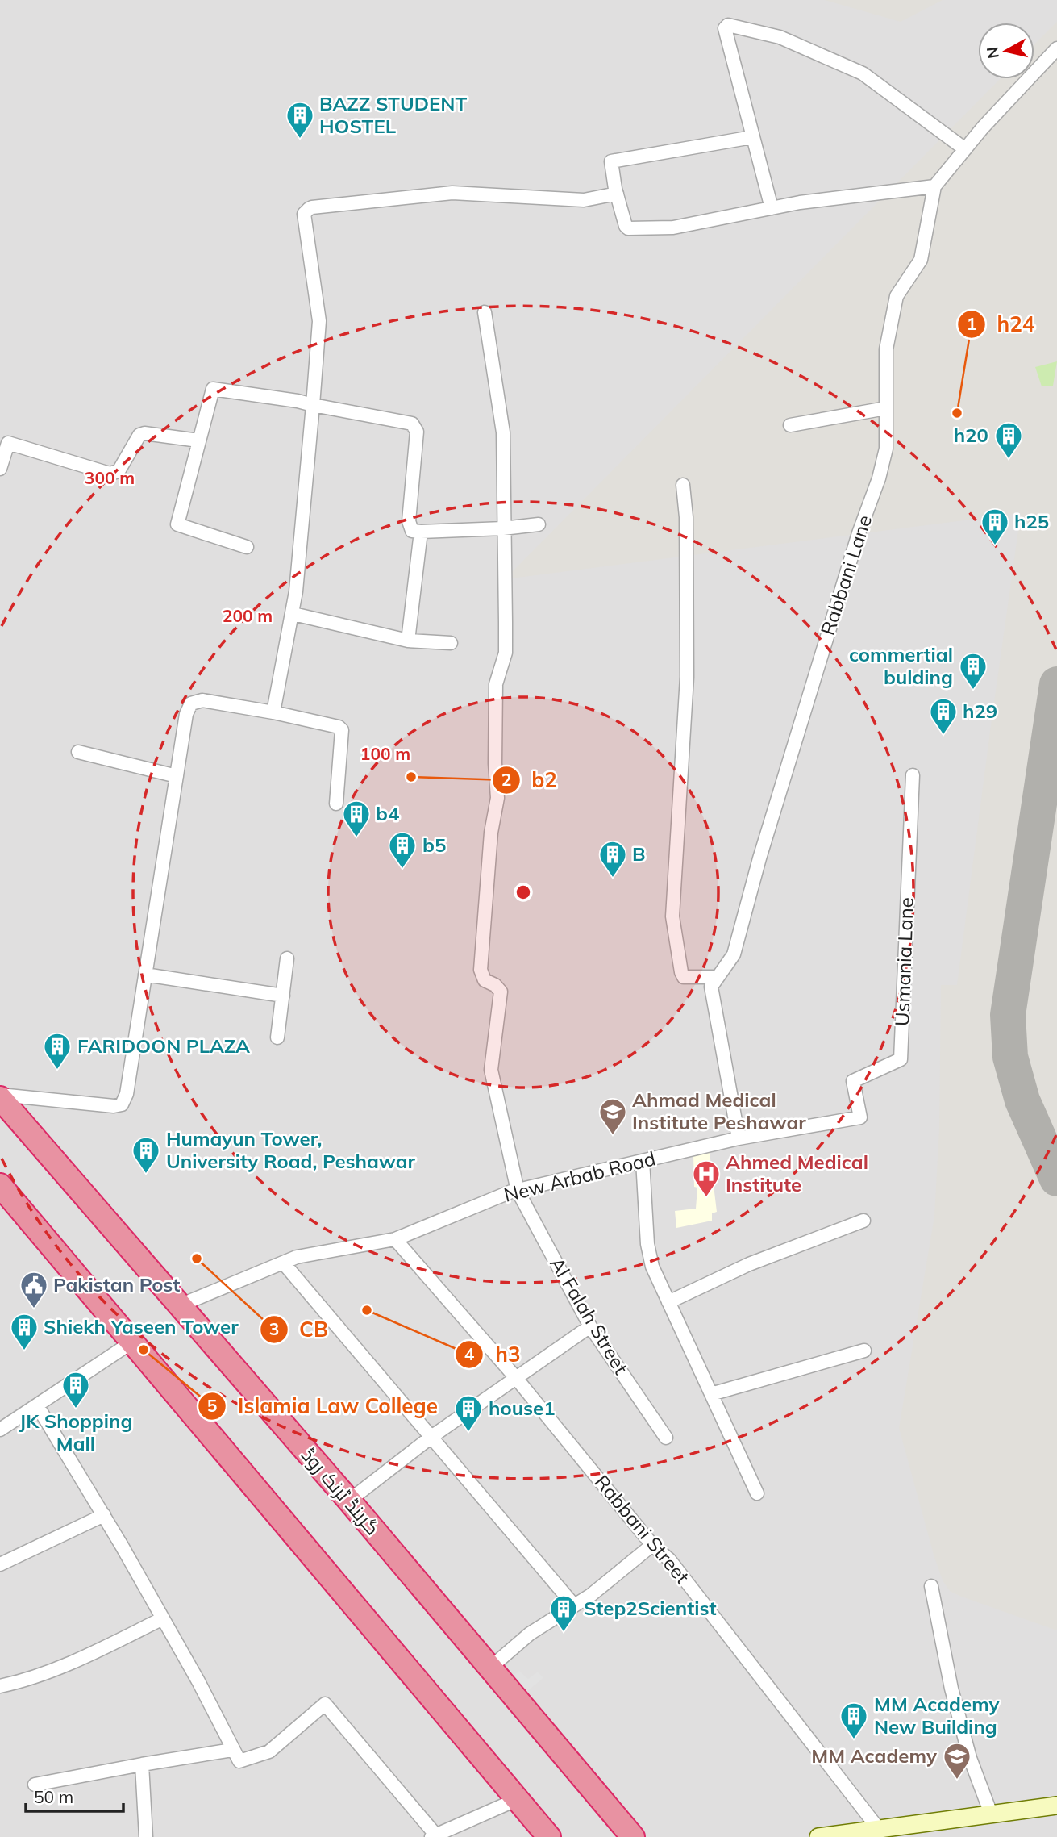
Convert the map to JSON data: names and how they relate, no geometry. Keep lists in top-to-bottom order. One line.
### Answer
{"streets":{"highway":["گرینڈ ٹرنک روڈ"],"street":["Rabbani Lane","Usmania Lane","New Arbab Road","Al Falah Street","Rabbani Street"]},"crossings":[["Rabbani Lane","New Arbab Road"],["Usmania Lane","New Arbab Road"],["New Arbab Road","Al Falah Street"],["New Arbab Road","گرینڈ ٹرنک روڈ"],["New Arbab Road","Rabbani Street"]],"places":{"building":["BAZZ STUDENT HOSTEL","h20","h25","commertial bulding","h29","b4","b5","B","FARIDOON PLAZA","Humayun Tower, University Road, Peshawar","Shiekh Yaseen Tower","JK Shopping Mall","house1","Step2Scientist","MM Academy New Building"],"other":["h24","b2","CB","h3","Islamia Law College"],"school or university":["Ahmad Medical Institute Peshawar","MM Academy"],"hospital":["Ahmed Medical Institute"],"public building":["Pakistan Post"]},"scale_bar":"50 m","north":"left","rings":["300 m","200 m","100 m"]}
